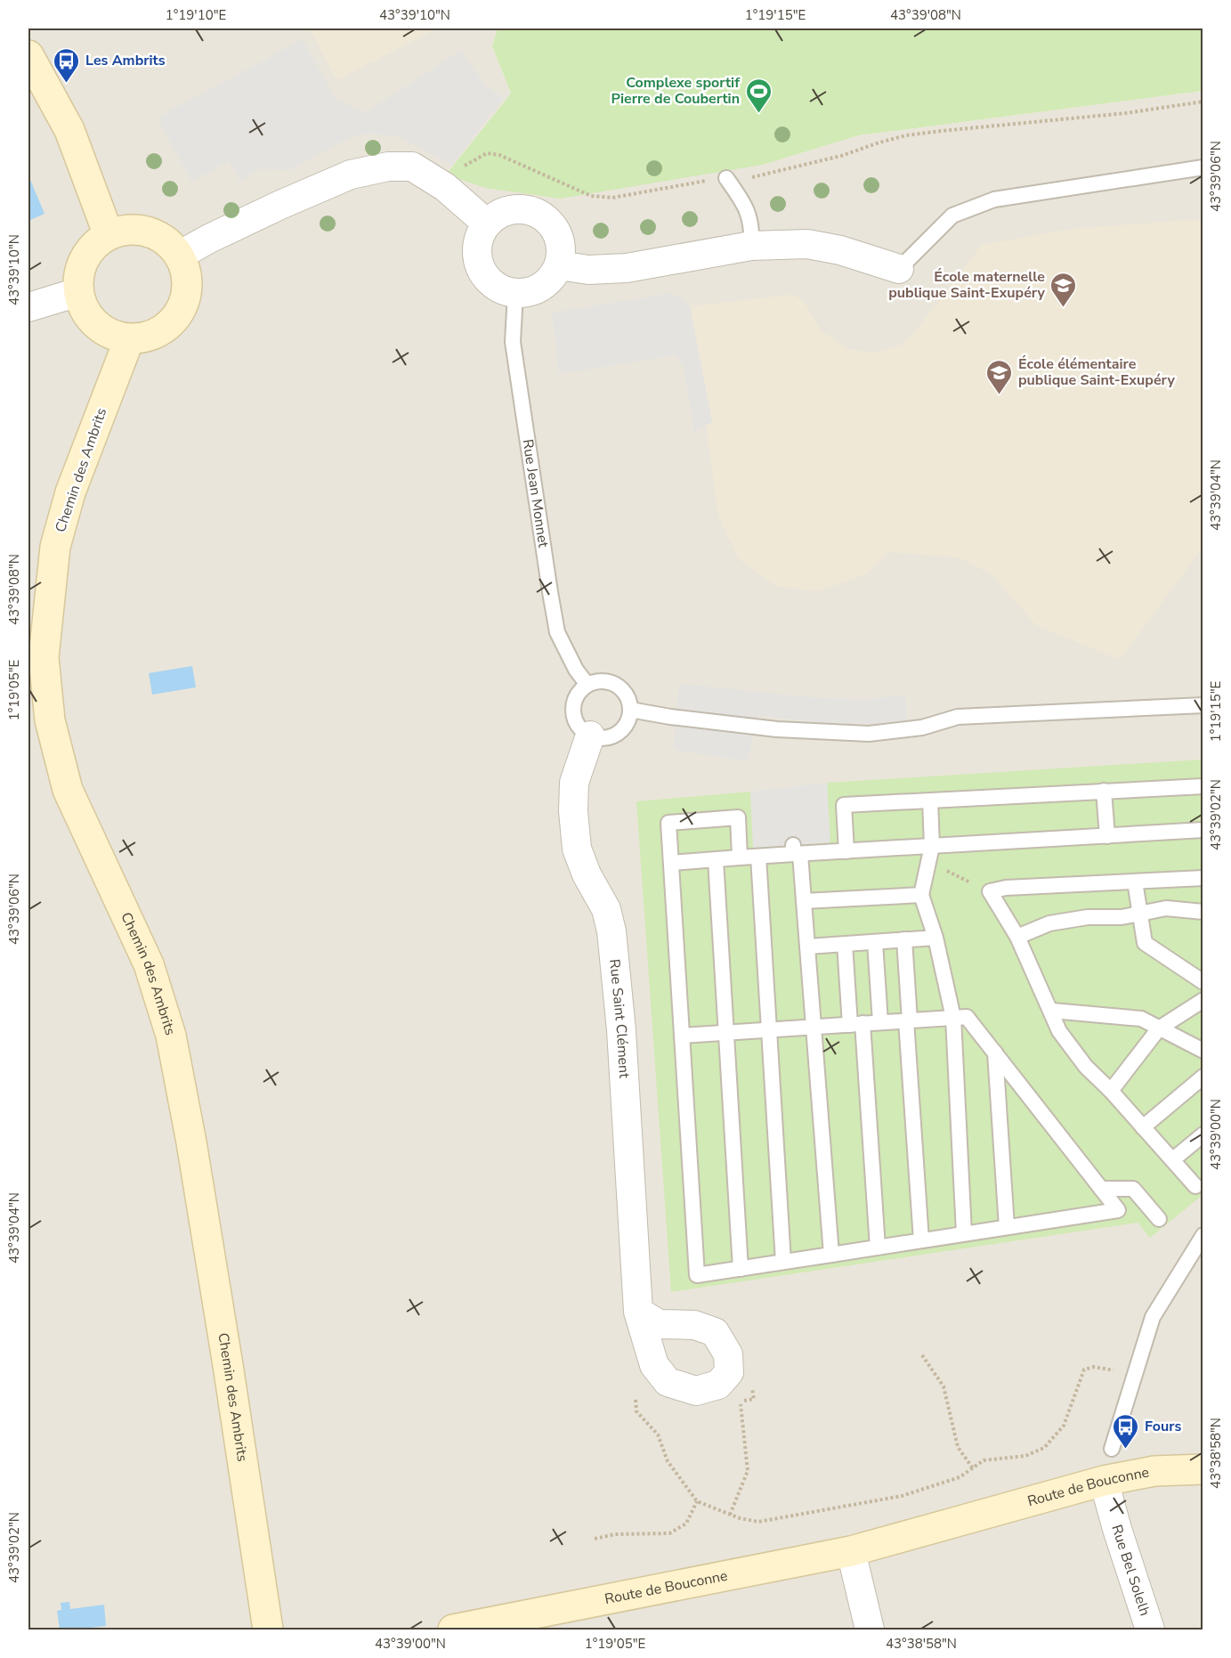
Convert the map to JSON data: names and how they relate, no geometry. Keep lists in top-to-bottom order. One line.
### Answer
{"streets":{"street":["Chemin des Ambrits","Rue Saint Clément","Route de Bouconne","Rue Bel Solelh"],"lane":["Rue Jean Monnet"]},"crossings":[["Rue Jean Monnet","Rue Saint Clément"],["Route de Bouconne","Rue Bel Solelh"]],"places":{"bus stop":["Les Ambrits","Fours"],"sports":["Complexe sportif Pierre de Coubertin"],"school or university":["École maternelle publique Saint-Exupéry","École élémentaire publique Saint-Exupéry"]},"coordinates":["1°19'10\"E","43°39'10\"N","1°19'15\"E","43°39'08\"N","43°39'06\"N","43°39'04\"N","1°19'05\"E","43°39'02\"N","43°39'00\"N","43°38'58\"N"]}
